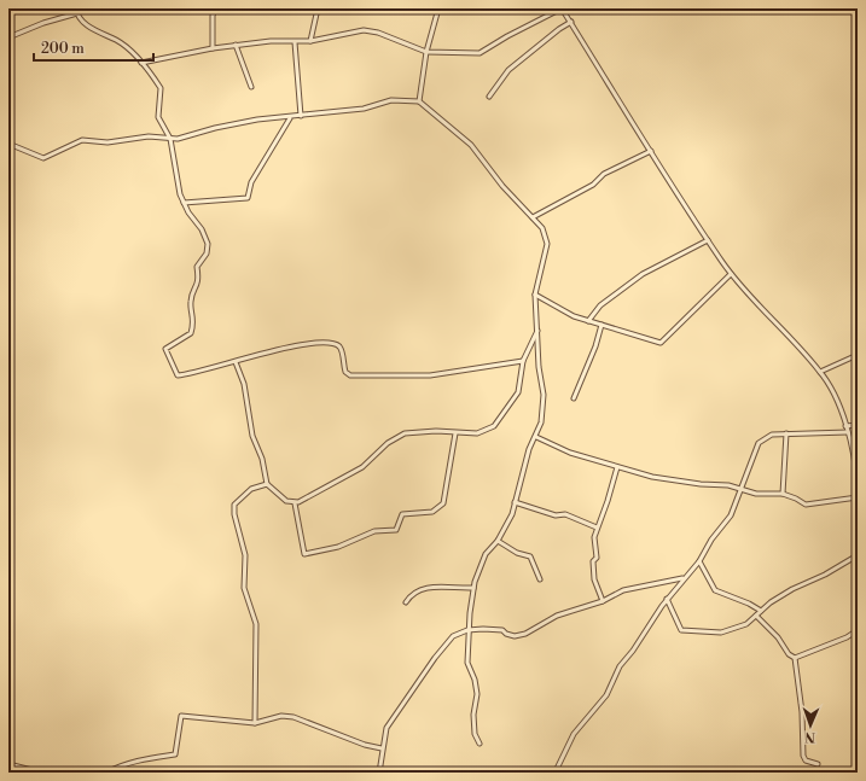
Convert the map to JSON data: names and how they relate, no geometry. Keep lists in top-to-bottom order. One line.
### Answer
{"scale_bar":"200 m","north":"bottom"}
